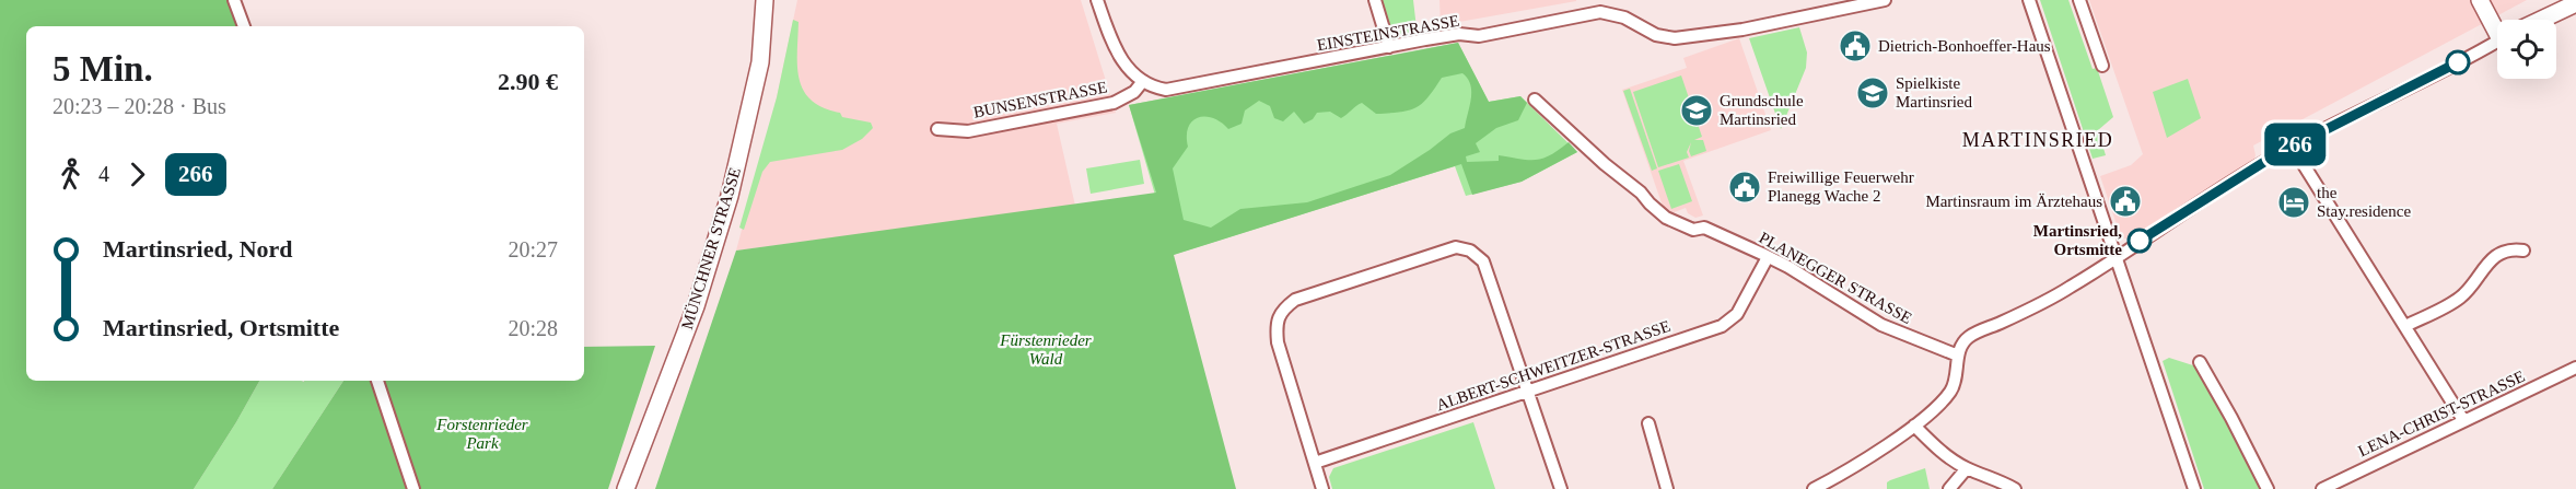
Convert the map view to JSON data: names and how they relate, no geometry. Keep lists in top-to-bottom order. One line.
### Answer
{"streets":{"main road":["MÜNCHNER STRASSE"],"street":["EINSTEINSTRASSE","BUNSENSTRASSE","PLANEGGER STRASSE","ALBERT-SCHWEITZER-STRASSE","LENA-CHRIST-STRASSE"]},"crossings":[["EINSTEINSTRASSE","BUNSENSTRASSE"],["PLANEGGER STRASSE","ALBERT-SCHWEITZER-STRASSE"]],"districts":["MARTINSRIED"],"parks":["Fürstenrieder Wald","Forstenrieder Park"],"places":{"public building":["Dietrich-Bonhoeffer-Haus","Freiwillige Feuerwehr Planegg Wache 2","Martinsraum im Ärztehaus"],"school or university":["Spielkiste Martinsried","Grundschule Martinsried"],"hotel":["the Stay.residence"],"other":["Martinsried, Ortsmitte"]},"lines":["bus line 266"],"page":{"on_map":"266","heading":["5 Min.","20:23 – 20:28 · Bus","2.90 €"],"legs":["4","266"],"list":[{"name":"Martinsried, Nord","value":"20:27"},{"name":"Martinsried, Ortsmitte","value":"20:28"}]}}
